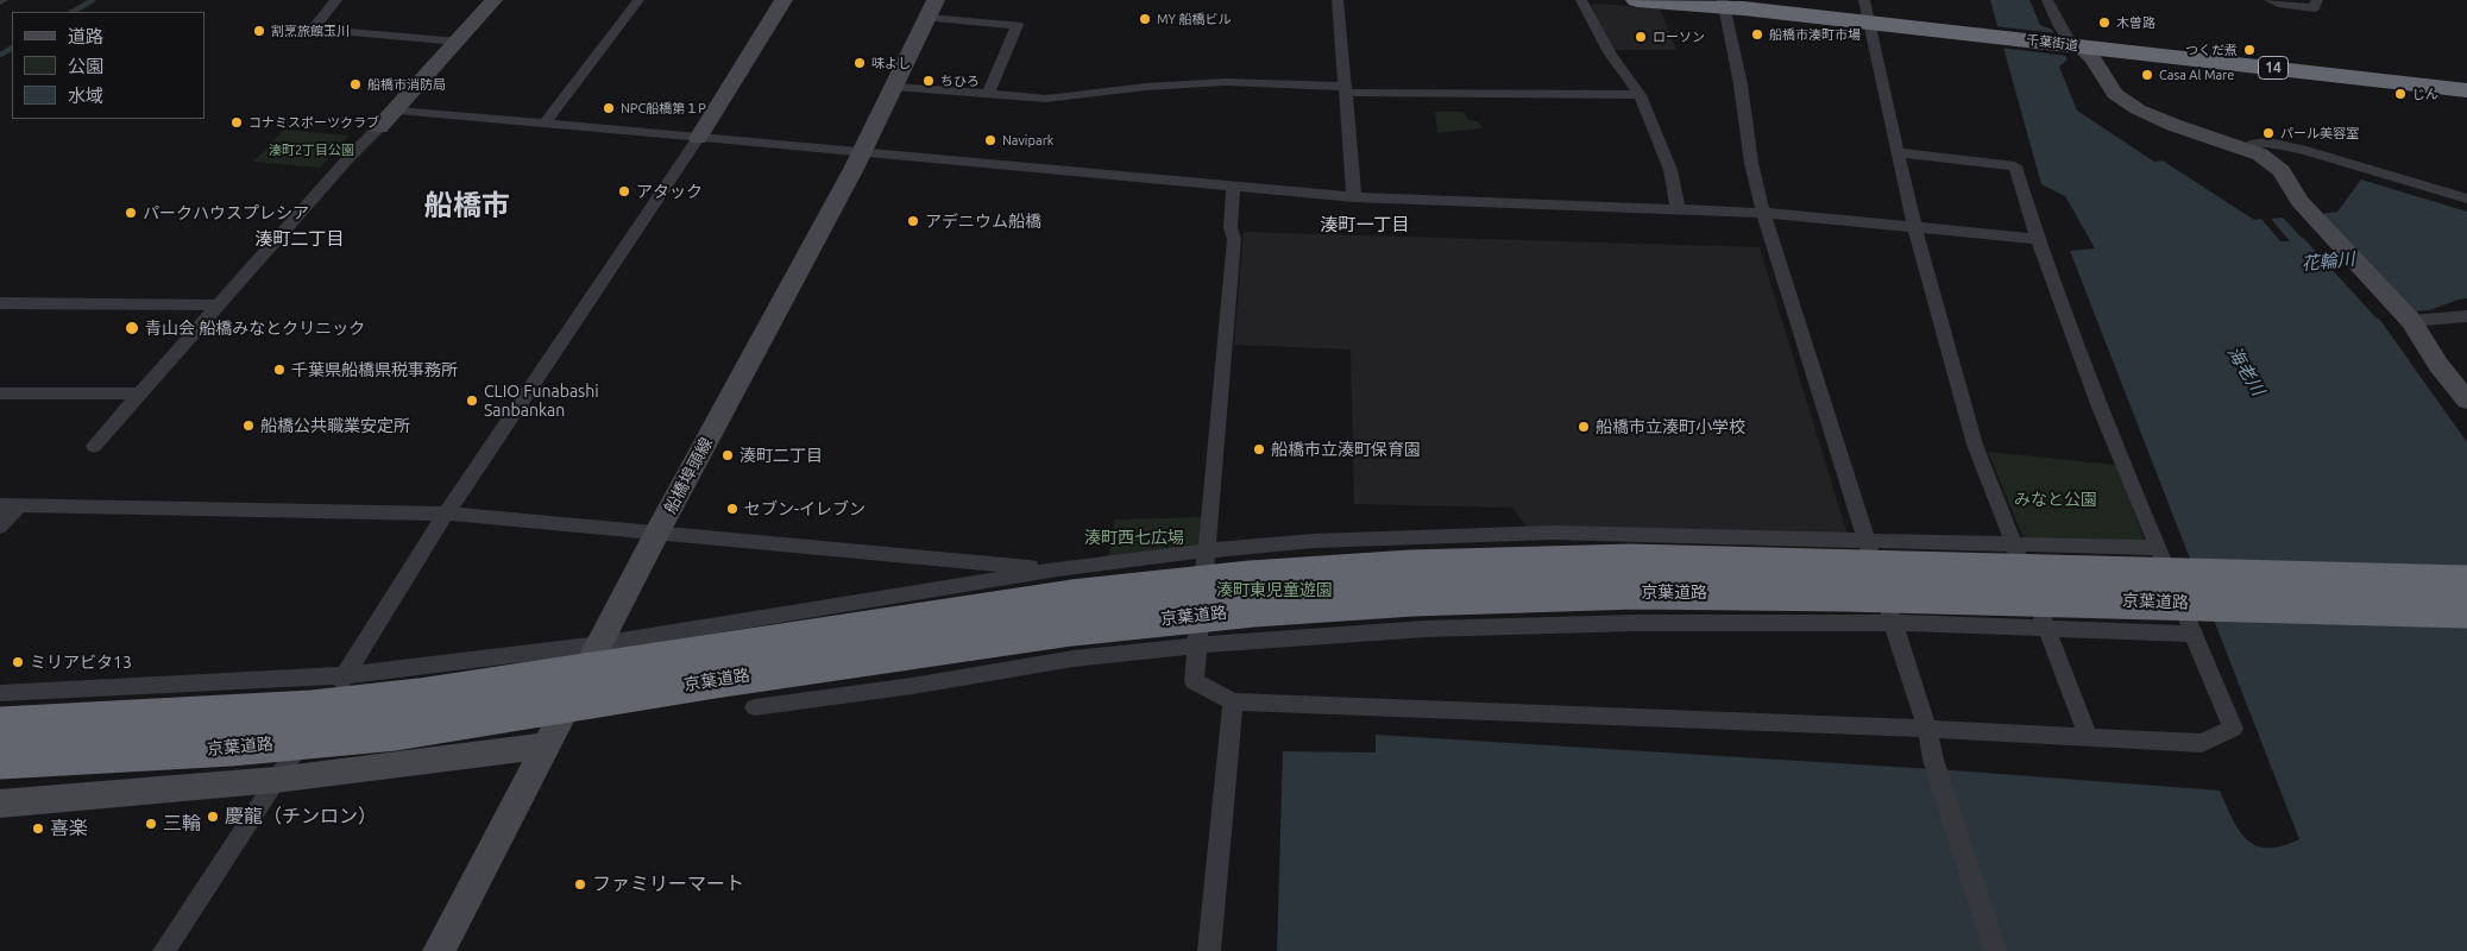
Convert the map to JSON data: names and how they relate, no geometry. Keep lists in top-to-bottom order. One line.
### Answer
{"streets":{"highway":["千葉街道","14","京葉道路"],"street":["船橋埠頭線"]},"districts":["船橋市","湊町一丁目","湊町二丁目"],"water":["花輪川","海老川"],"parks":["湊町2丁目公園","みなと公園","湊町西七広場","湊町東児童遊園"],"places":["MY 船橋ビル","木曽路","割烹旅館玉川","船橋市湊町市場","ローソン","つくだ煮","味よし","Casa Al Mare","ちひろ","船橋市消防局","じん","NPC船橋第１P","コナミスポーツクラブ","パール美容室","Navipark","アタック","パークハウスプレシア","アデニウム船橋","青山会 船橋みなとクリニック","千葉県船橋県税事務所","CLIO Funabashi Sanbankan","船橋公共職業安定所","船橋市立湊町小学校","船橋市立湊町保育園","湊町二丁目","セブン-イレブン","ミリアビタ13","慶龍（チンロン）","三輪","喜楽","ファミリーマート"],"legend":["道路","公園","水域"]}
